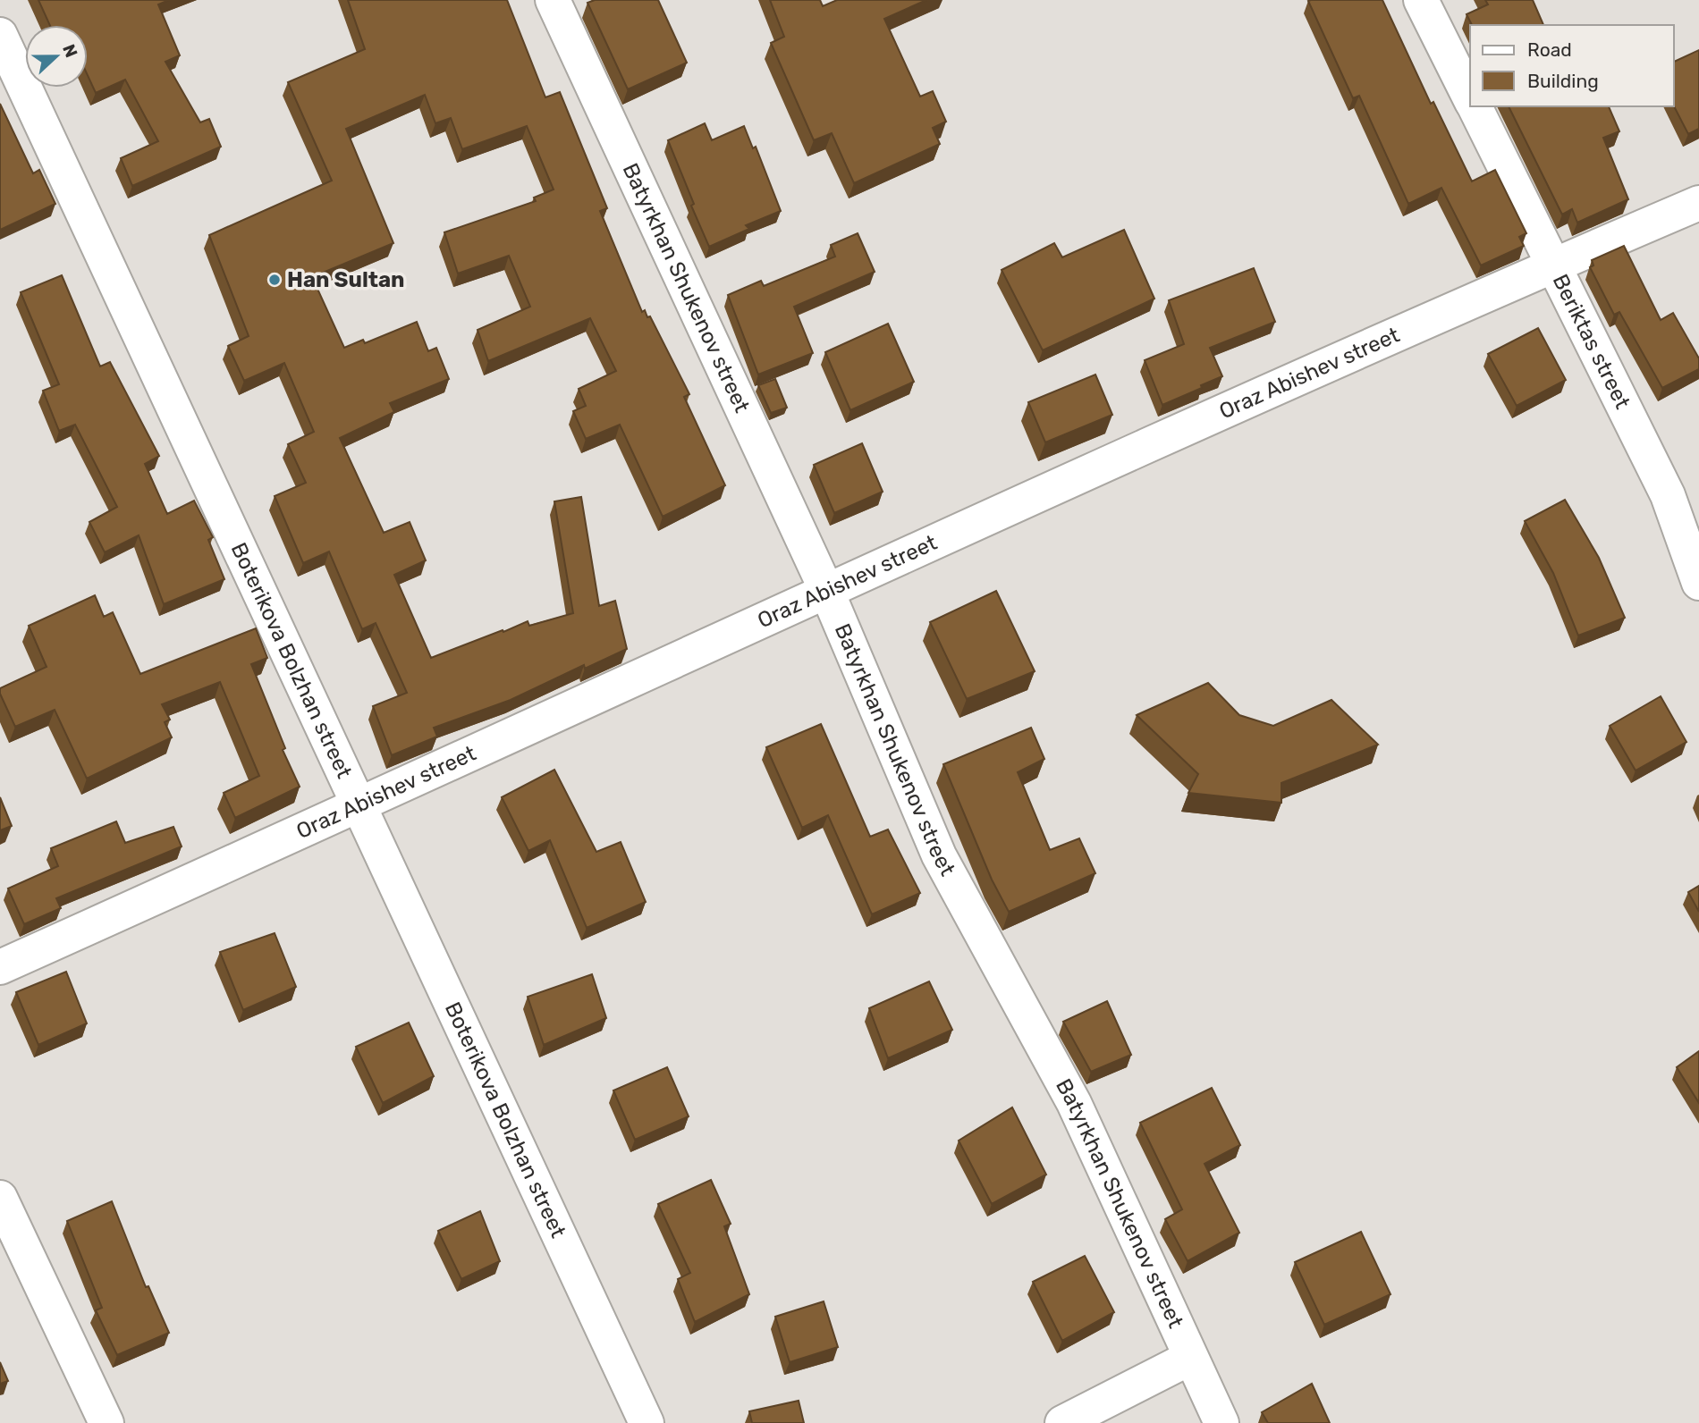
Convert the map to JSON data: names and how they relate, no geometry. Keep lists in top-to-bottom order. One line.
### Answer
{"streets":{"street":["Batyrkhan Shukenov street","Beriktas street","Oraz Abishev street","Boterikova Bolzhan street"]},"crossings":[["Batyrkhan Shukenov street","Oraz Abishev street"],["Beriktas street","Oraz Abishev street"],["Oraz Abishev street","Boterikova Bolzhan street"]],"places":["Han Sultan"],"legend":["Road","Building"],"north":"right"}
